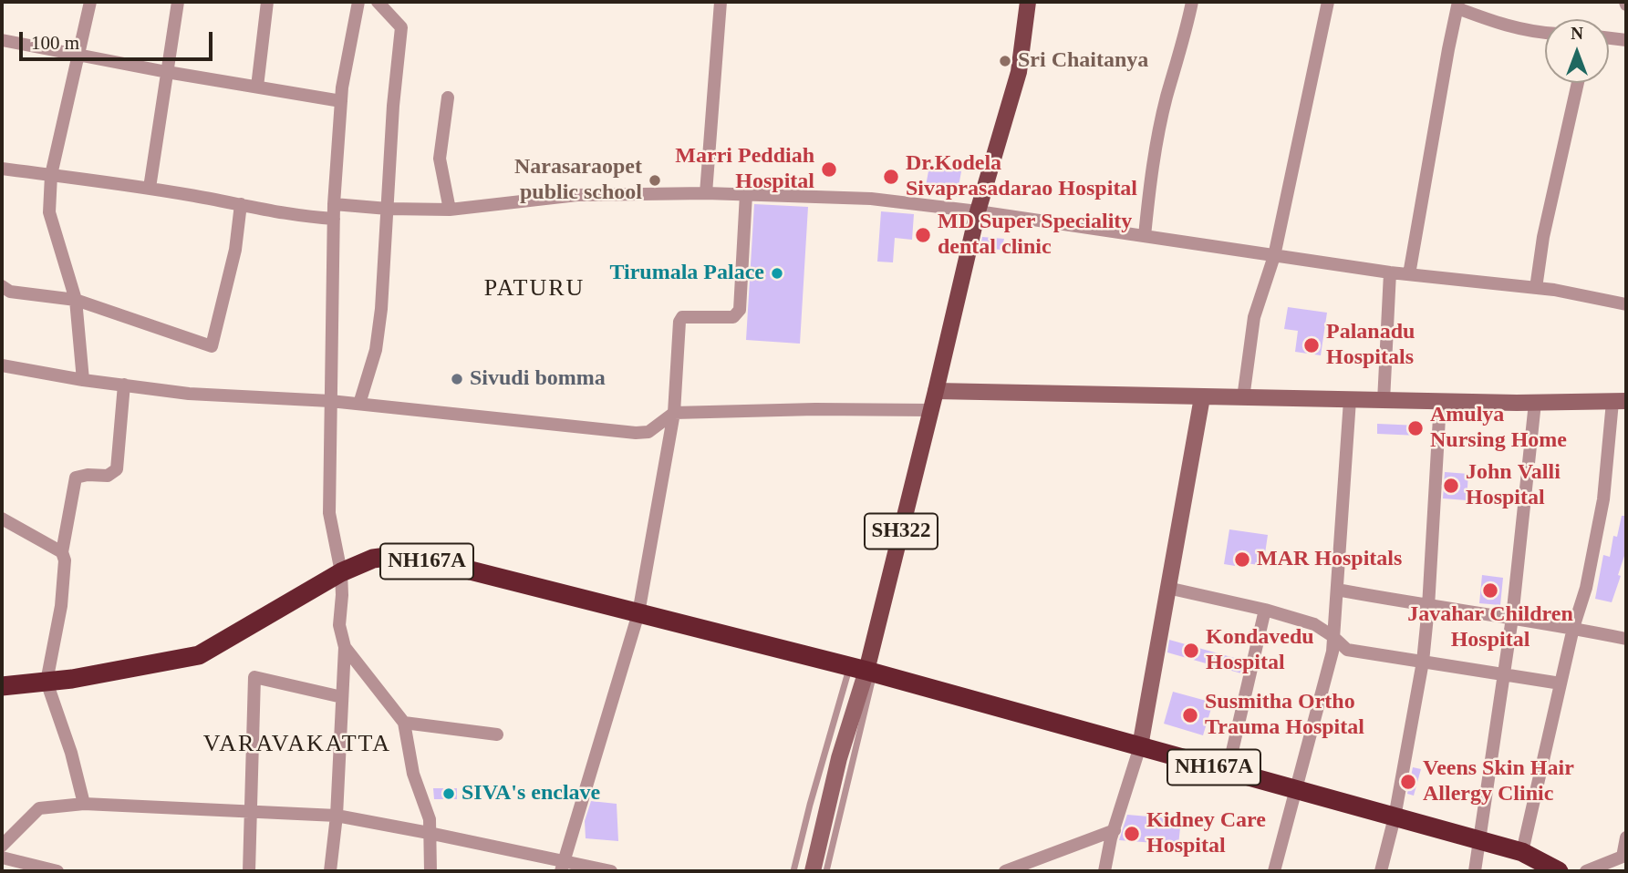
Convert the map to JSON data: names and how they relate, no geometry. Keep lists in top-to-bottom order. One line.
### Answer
{"streets":{"highway":["NH167A"],"main road":["SH322"]},"crossings":[["SH322","NH167A"]],"districts":["PATURU","VARAVAKATTA"],"places":["Sri Chaitanya","Marri Peddiah Hospital","Dr.Kodela Sivaprasadarao Hospital","Narasaraopet public school","MD Super Speciality dental clinic","Tirumala Palace","Palanadu Hospitals","Sivudi bomma","Amulya Nursing Home","John Valli Hospital","MAR Hospitals","Javahar Children Hospital","Kondavedu Hospital","Susmitha Ortho Trauma Hospital","Veens Skin Hair Allergy Clinic","SIVA's enclave","Kidney Care Hospital"],"scale_bar":"100 m","north":"top"}
